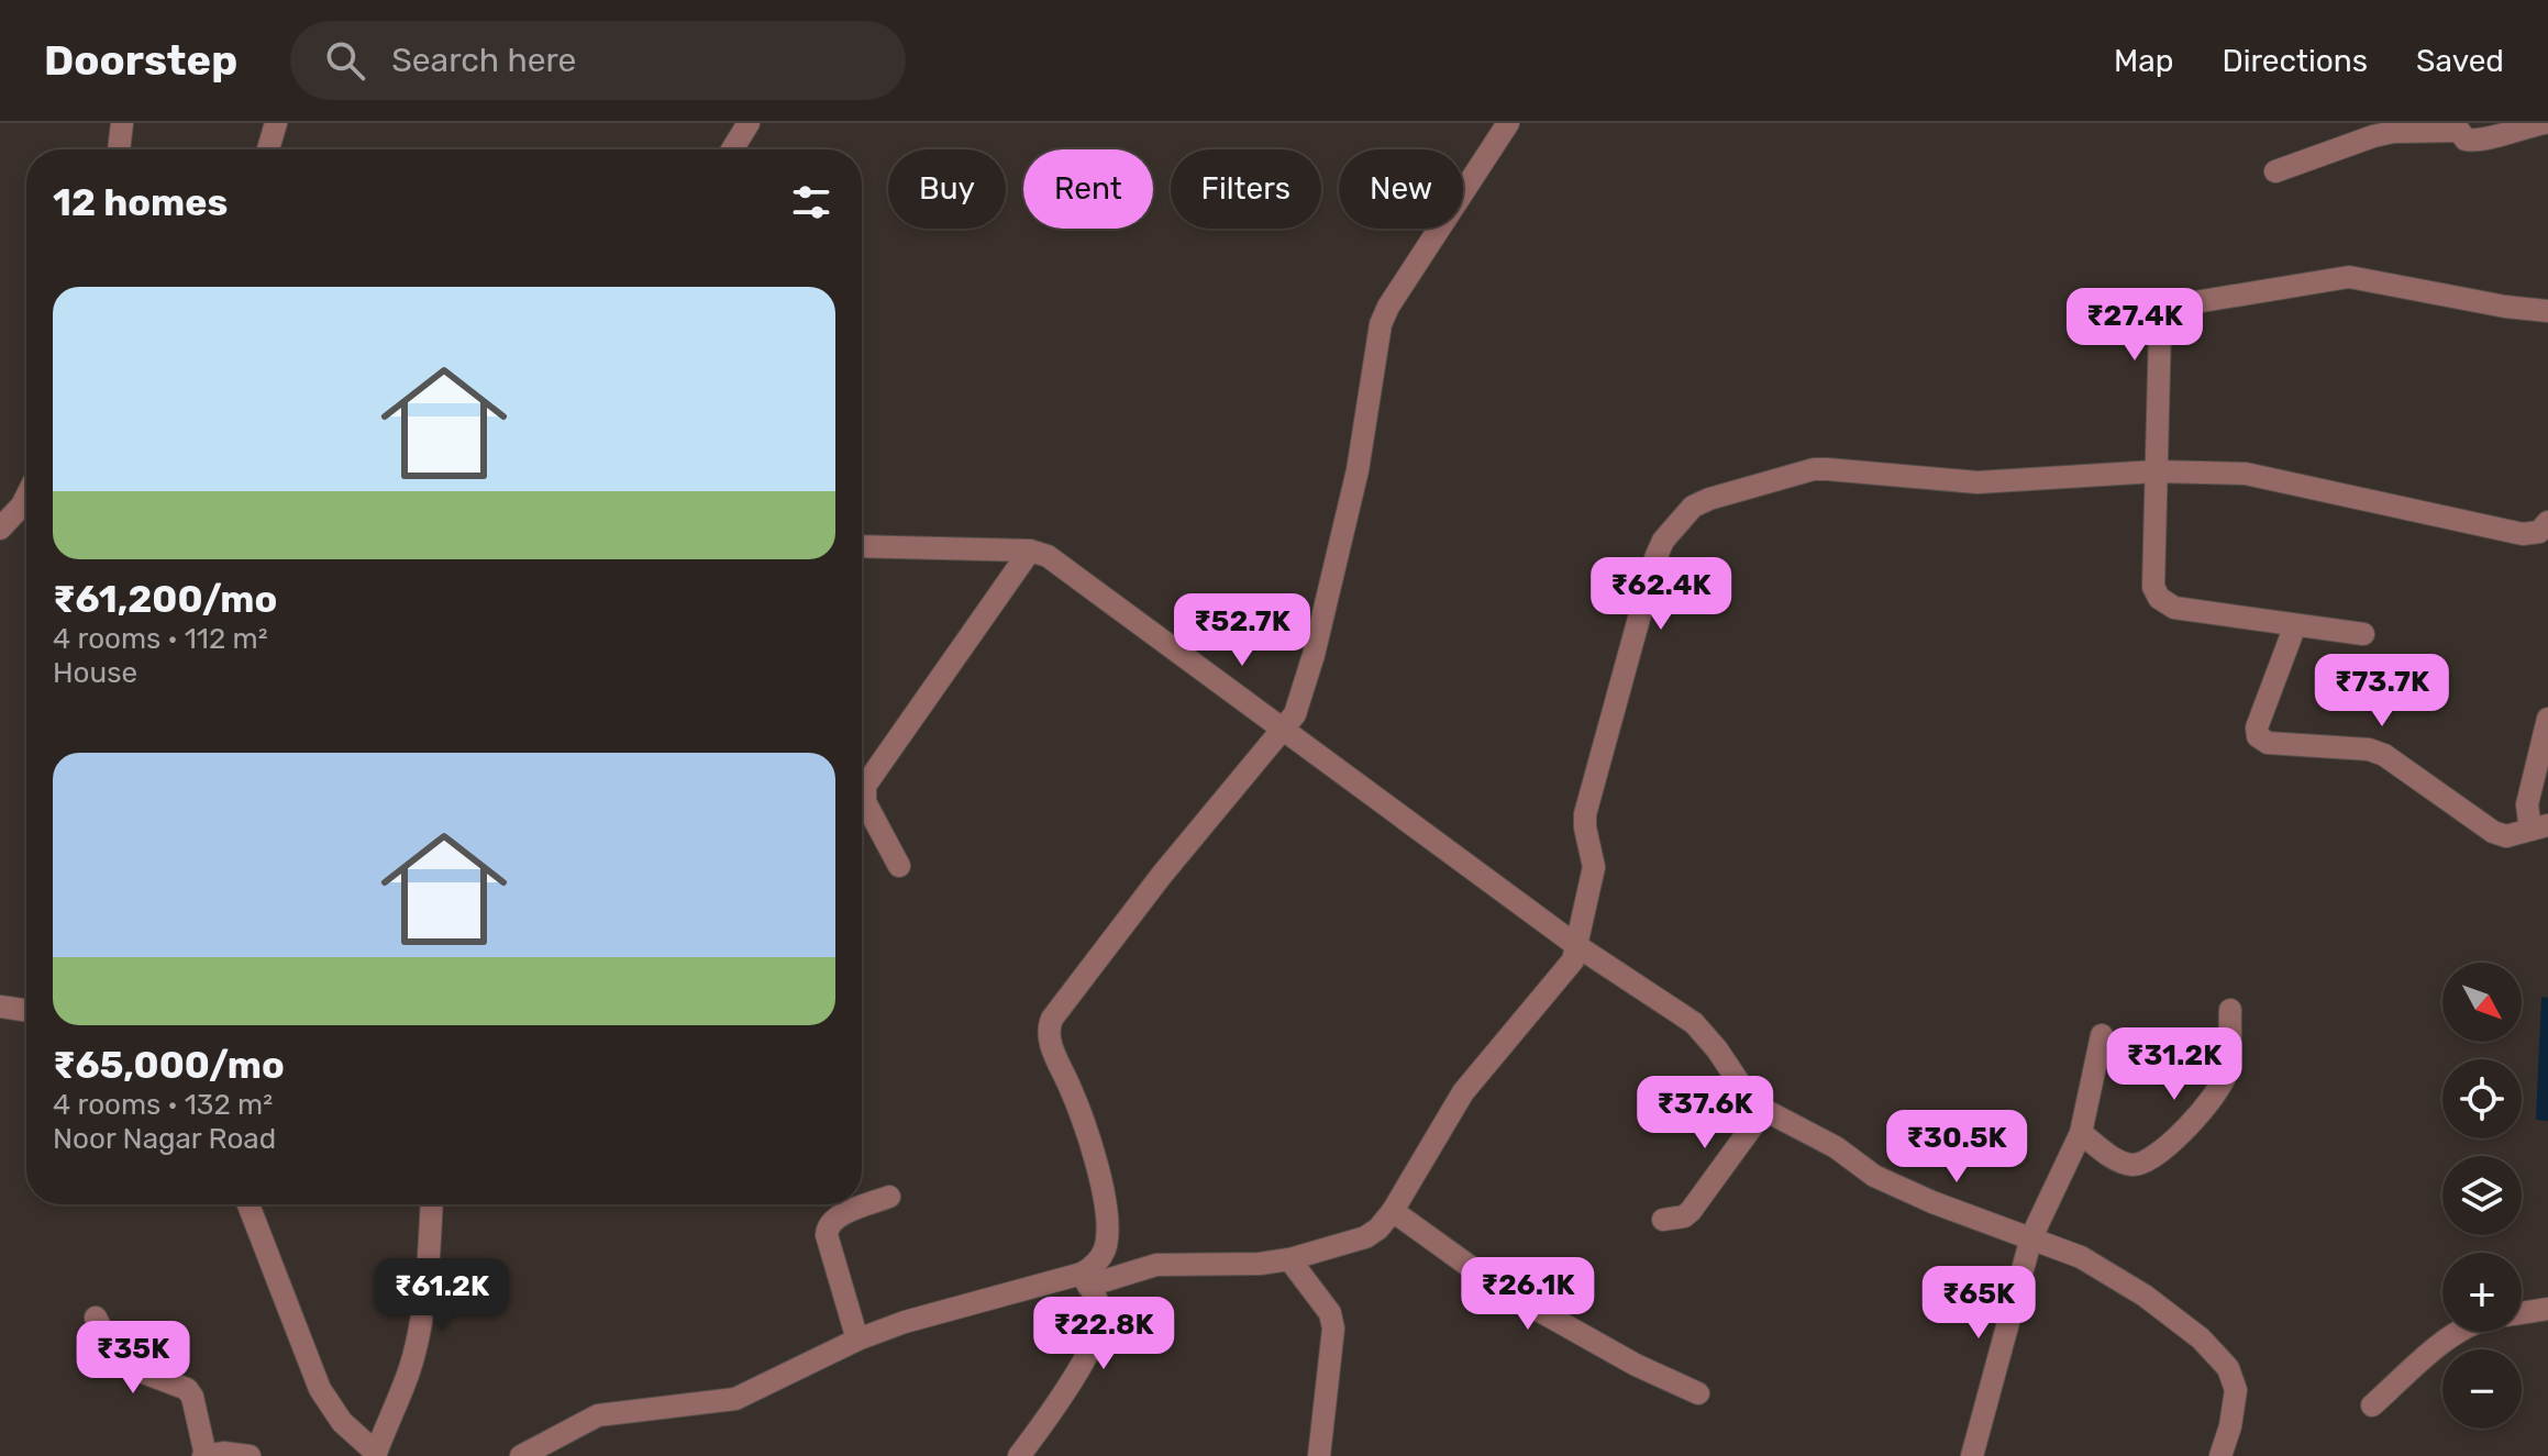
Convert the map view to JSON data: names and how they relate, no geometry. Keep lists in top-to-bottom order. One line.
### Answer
{"north":"bottom right","page":{"header":"Doorstep","search":"Search here","nav":["Map","Directions","Saved"],"chip":["Buy","Rent","Filters","New"],"heading":"12 homes","list":[{"name":"₹61,200/mo","note":"4 rooms · 112 m² · House"},{"name":"₹65,000/mo","note":"4 rooms · 132 m² · Noor Nagar Road"}],"price":["₹27.4K","₹62.4K","₹52.7K","₹73.7K","₹31.2K","₹37.6K","₹30.5K","₹26.1K","₹61.2K","₹65K","₹22.8K","₹35K"],"map_buttons":["+","−"]}}
